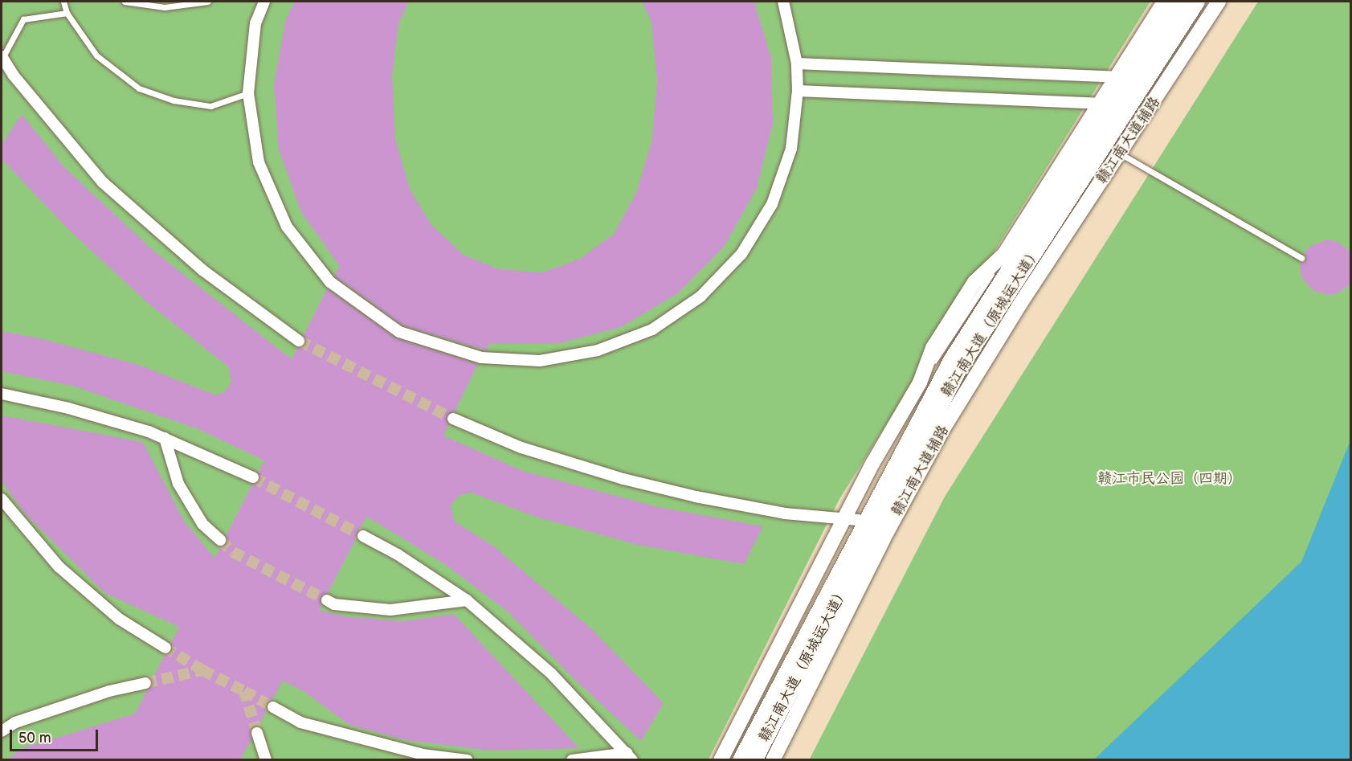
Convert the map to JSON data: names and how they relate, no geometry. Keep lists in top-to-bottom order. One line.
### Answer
{"streets":{"main road":["赣江南大道（原城运大道）"],"street":["赣江南大道辅路"]},"parks":["赣江市民公园（四期）"],"scale_bar":"50 m"}
